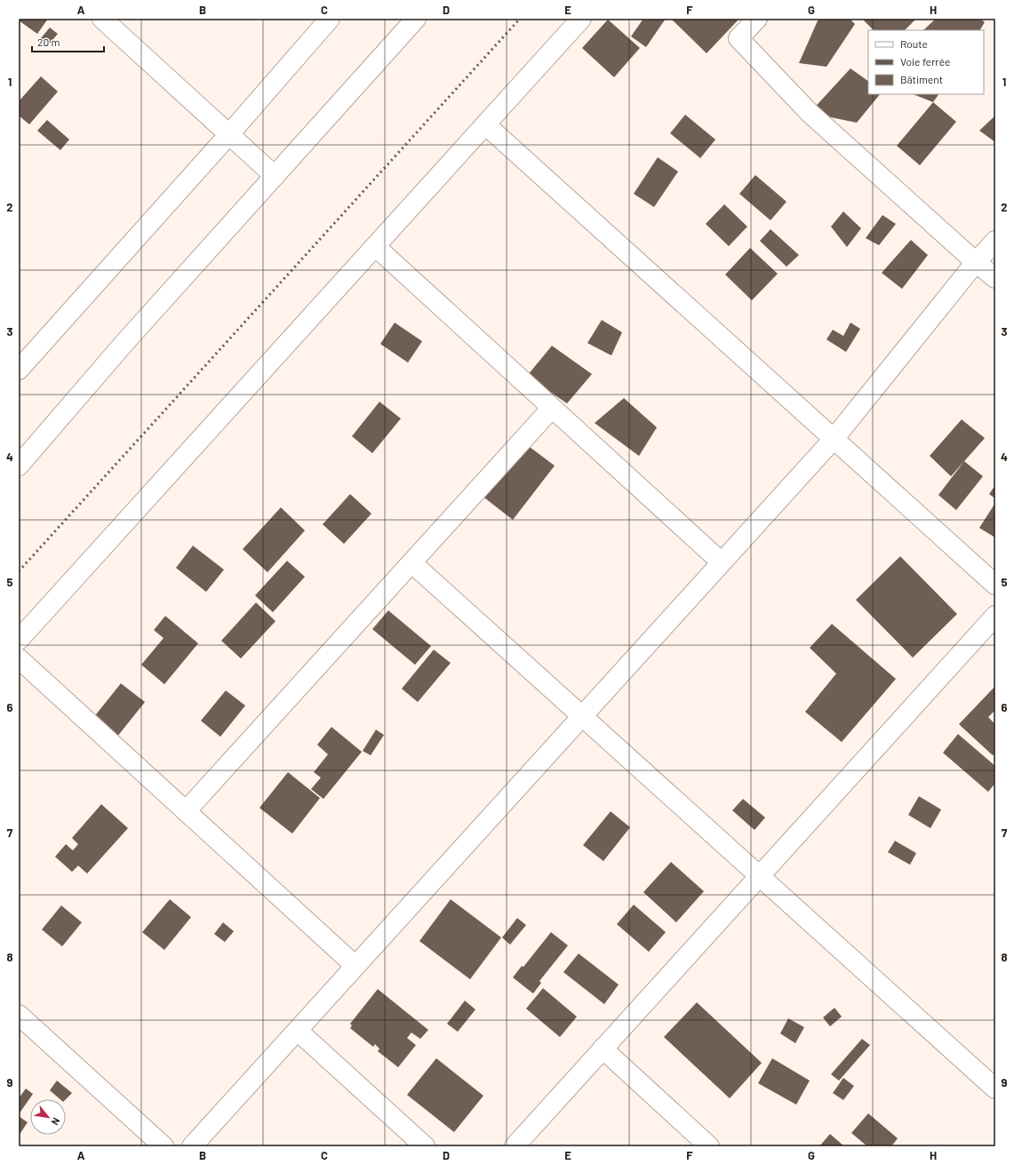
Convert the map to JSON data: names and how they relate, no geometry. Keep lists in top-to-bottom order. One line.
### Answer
{"legend":["Route","Voie ferrée","Bâtiment"],"scale_bar":"20 m","north":"bottom right","grid":{"columns":["A","B","C","D","E","F","G","H"],"rows":["1","2","3","4","5","6","7","8","9"]}}
